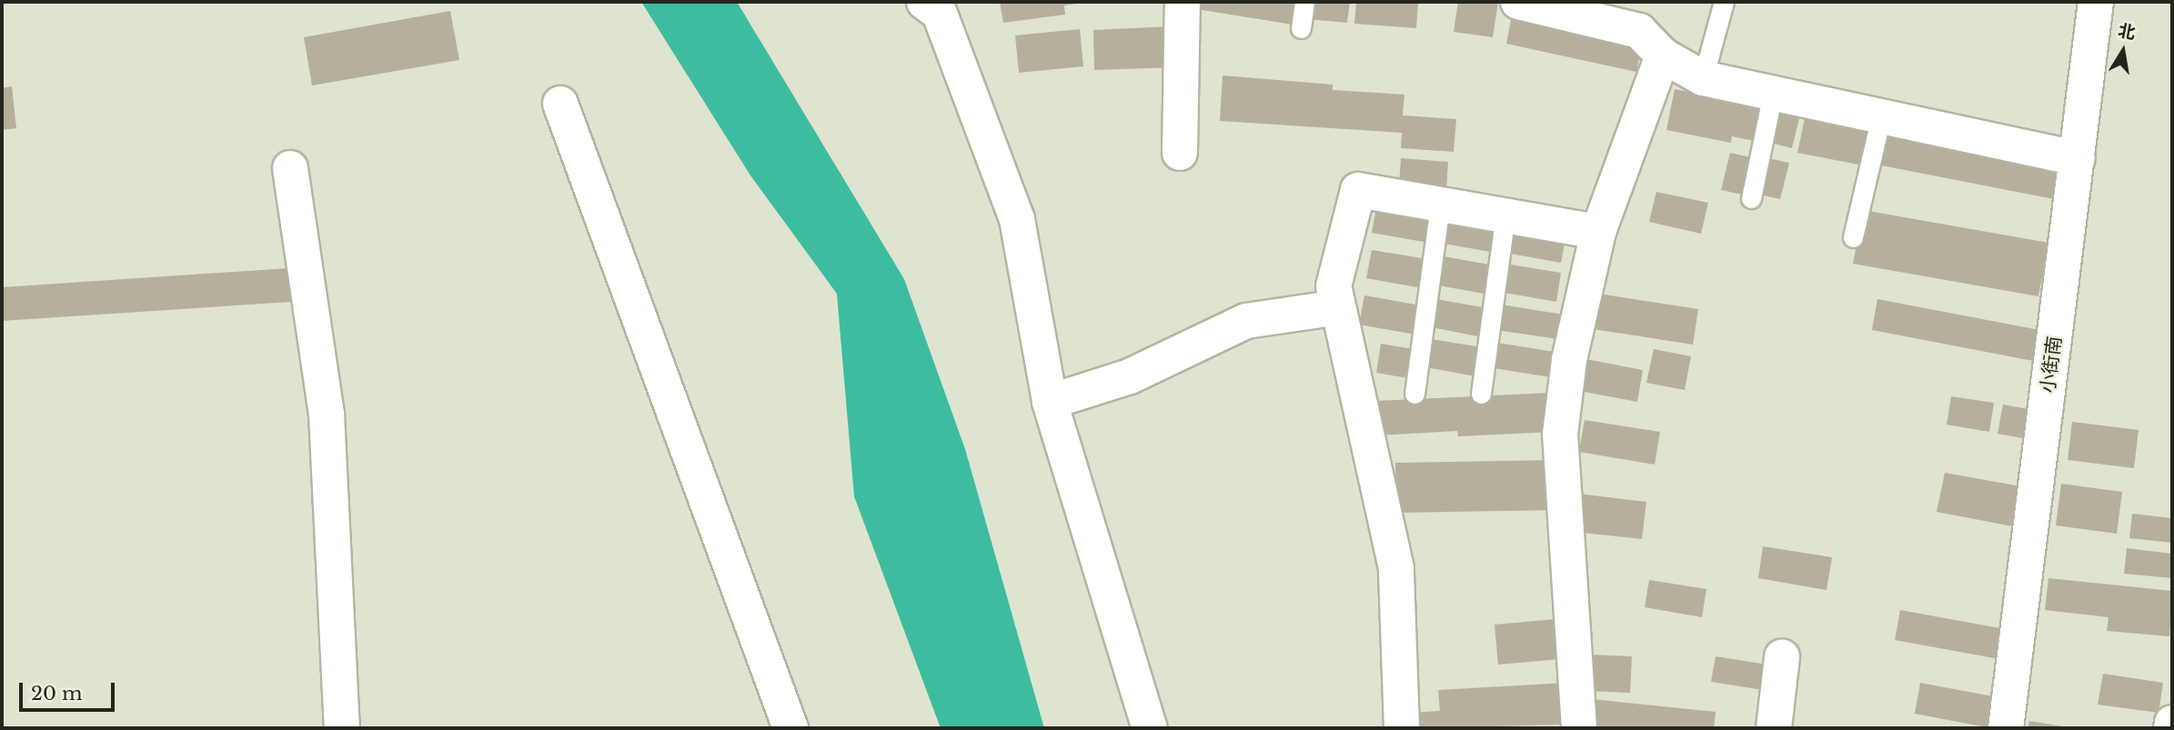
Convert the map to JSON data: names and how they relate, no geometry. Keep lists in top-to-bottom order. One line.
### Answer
{"streets":{"street":["小街南"]},"scale_bar":"20 m","north":"top"}
